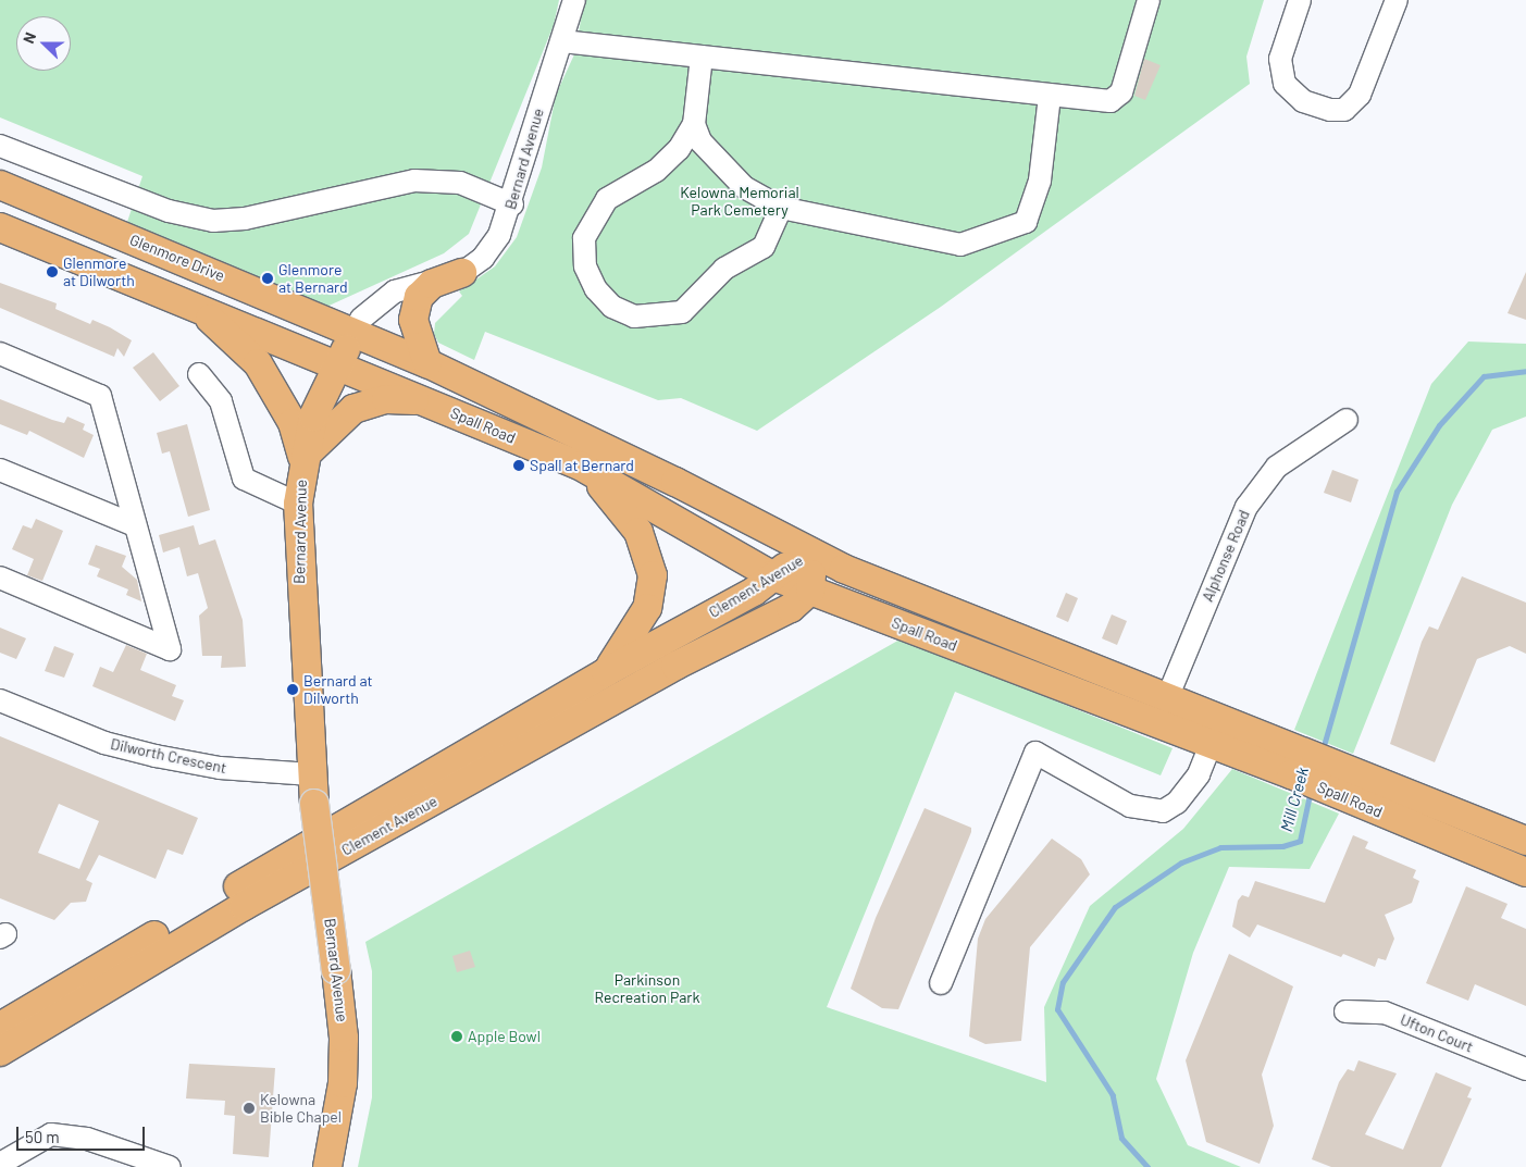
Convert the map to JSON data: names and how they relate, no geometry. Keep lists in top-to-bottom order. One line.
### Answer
{"streets":{"main road":["Bernard Avenue","Glenmore Drive","Spall Road","Clement Avenue"],"street":["Alphonse Road","Dilworth Crescent","Ufton Court"]},"crossings":[["Bernard Avenue","Glenmore Drive"],["Bernard Avenue","Spall Road"],["Bernard Avenue","Dilworth Crescent"],["Glenmore Drive","Spall Road"],["Spall Road","Alphonse Road"],["Spall Road","Clement Avenue"]],"water":["Mill Creek"],"parks":["Kelowna Memorial Park Cemetery","Parkinson Recreation Park"],"places":["Glenmore at Dilworth","Glenmore at Bernard","Spall at Bernard","Bernard at Dilworth","Apple Bowl","Kelowna Bible Chapel"],"scale_bar":"50 m","north":"left"}
